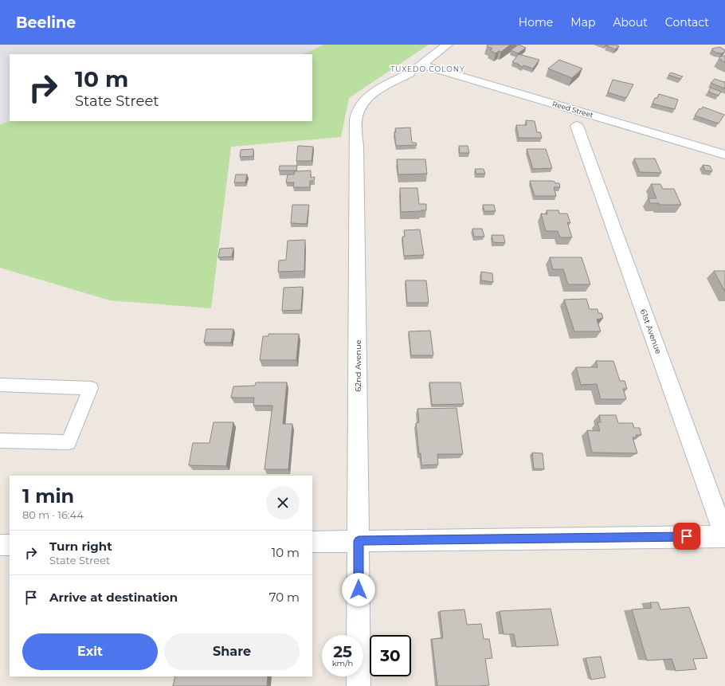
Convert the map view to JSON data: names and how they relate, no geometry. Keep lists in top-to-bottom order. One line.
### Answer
{"streets":{"street":["Reed Street","61st Avenue","62nd Avenue"]},"crossings":[["Reed Street","62nd Avenue"]],"districts":["TUXEDO COLONY"],"page":{"header":"Beeline","nav":["Home","Map","About","Contact"],"turn":["10 m","State Street"],"heading":["1 min","80 m · 16:44"],"list":[{"name":"Turn right","note":"State Street","value":"10 m"},{"name":"Arrive at destination","value":"70 m"}],"buttons":["Exit","Share"],"speed":"25 km/h","limit":"30"}}
